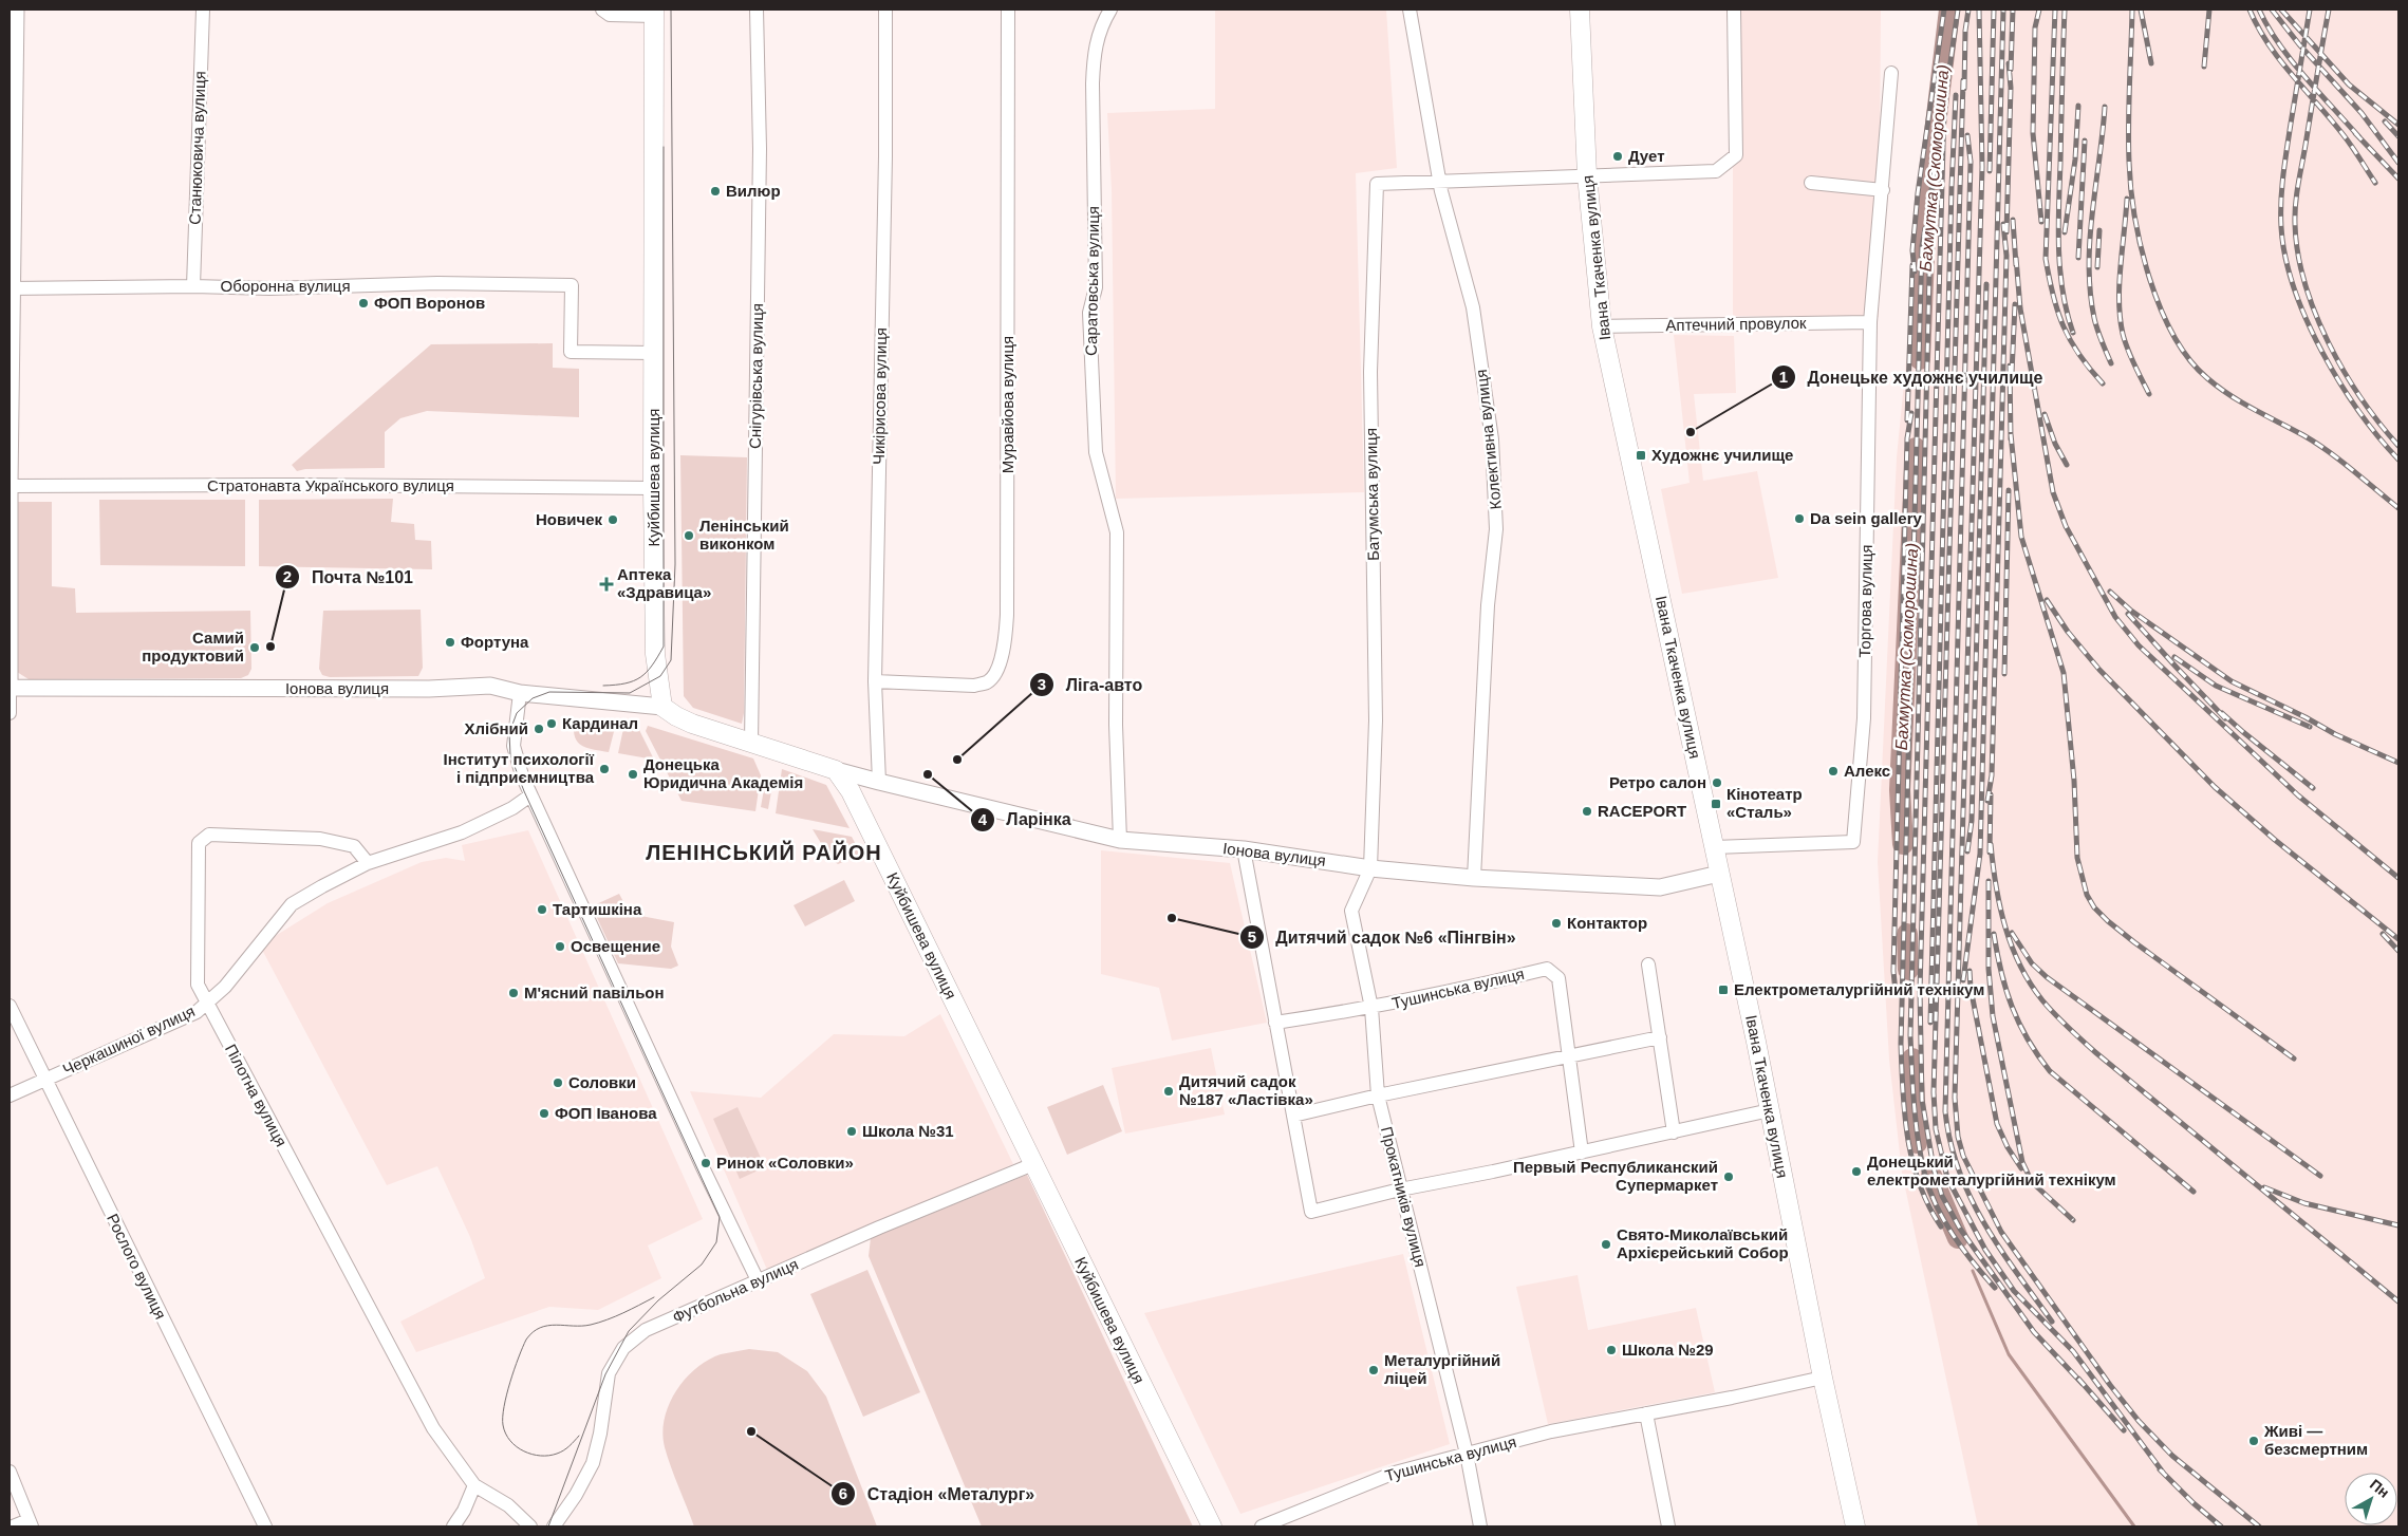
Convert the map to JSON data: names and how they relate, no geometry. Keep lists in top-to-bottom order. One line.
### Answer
{"streets":{"main road":["Івана Ткаченка вулиця","Куйбишева вулиця"],"street":["Станюковича вулиця","Саратовська вулиця","Оборонна вулиця","Аптечний провулок","Снігурівська вулиця","Чикірисова вулиця","Муравйова вулиця","Колективна вулиця","Стратонавта Українського вулиця","Батумська вулиця","Торгова вулиця","Іонова вулиця","Тушинська вулиця","Черкашиної вулиця","Пілотна вулиця","Прокатників вулиця","Рослого вулиця","Футбольна вулиця"]},"crossings":[["Станюковича вулиця","Оборонна вулиця"],["Івана Ткаченка вулиця","Аптечний провулок"],["Івана Ткаченка вулиця","Торгова вулиця"],["Івана Ткаченка вулиця","Іонова вулиця"],["Івана Ткаченка вулиця","Тушинська вулиця"],["Саратовська вулиця","Іонова вулиця"],["Оборонна вулиця","Куйбишева вулиця"],["Аптечний провулок","Торгова вулиця"],["Чикірисова вулиця","Муравйова вулиця"],["Чикірисова вулиця","Іонова вулиця"],["Колективна вулиця","Батумська вулиця"],["Колективна вулиця","Іонова вулиця"],["Куйбишева вулиця","Стратонавта Українського вулиця"],["Куйбишева вулиця","Іонова вулиця"],["Куйбишева вулиця","Футбольна вулиця"],["Батумська вулиця","Іонова вулиця"],["Батумська вулиця","Прокатників вулиця"],["Іонова вулиця","Прокатників вулиця"],["Тушинська вулиця","Прокатників вулиця"],["Черкашиної вулиця","Пілотна вулиця"],["Черкашиної вулиця","Рослого вулиця"]],"districts":["ЛЕНІНСЬКИЙ РАЙОН"],"water":["Бахмутка (Скоморошина)"],"places":{"other":["Дует","Вилюр","ФОП Воронов","Донецьке художнє училище","Da sein gallery","Новичек","Ленінський виконком","Фортуна","Почта №101","Самий продуктовий","Кардинал","Хлібний","Ліга-авто","Інститут психології і підприємництва","Алекс","Донецька Юридична Академія","Ларінка","Ретро салон","RACEPORT","Тартишкіна","Дитячий садок №6 «Пінгвін»","Контактор","Освещение","М'ясний павільон","Соловки","Дитячий садок №187 «Ластівка»","ФОП Іванова","Школа №31","Ринок «Соловки»","Донецький електрометалургійний технікум","Первый Республиканский Супермаркет","Свято-Миколаївський Архієрейський Собор","Школа №29","Металургійний ліцей","Стадіон «Металург»","Живі — безсмертним"],"transit":["Художнє училище","Кінотеатр «Сталь»","Електрометалургійний технікум"],"health":["Аптека «Здравица»"]},"north":"top right"}
